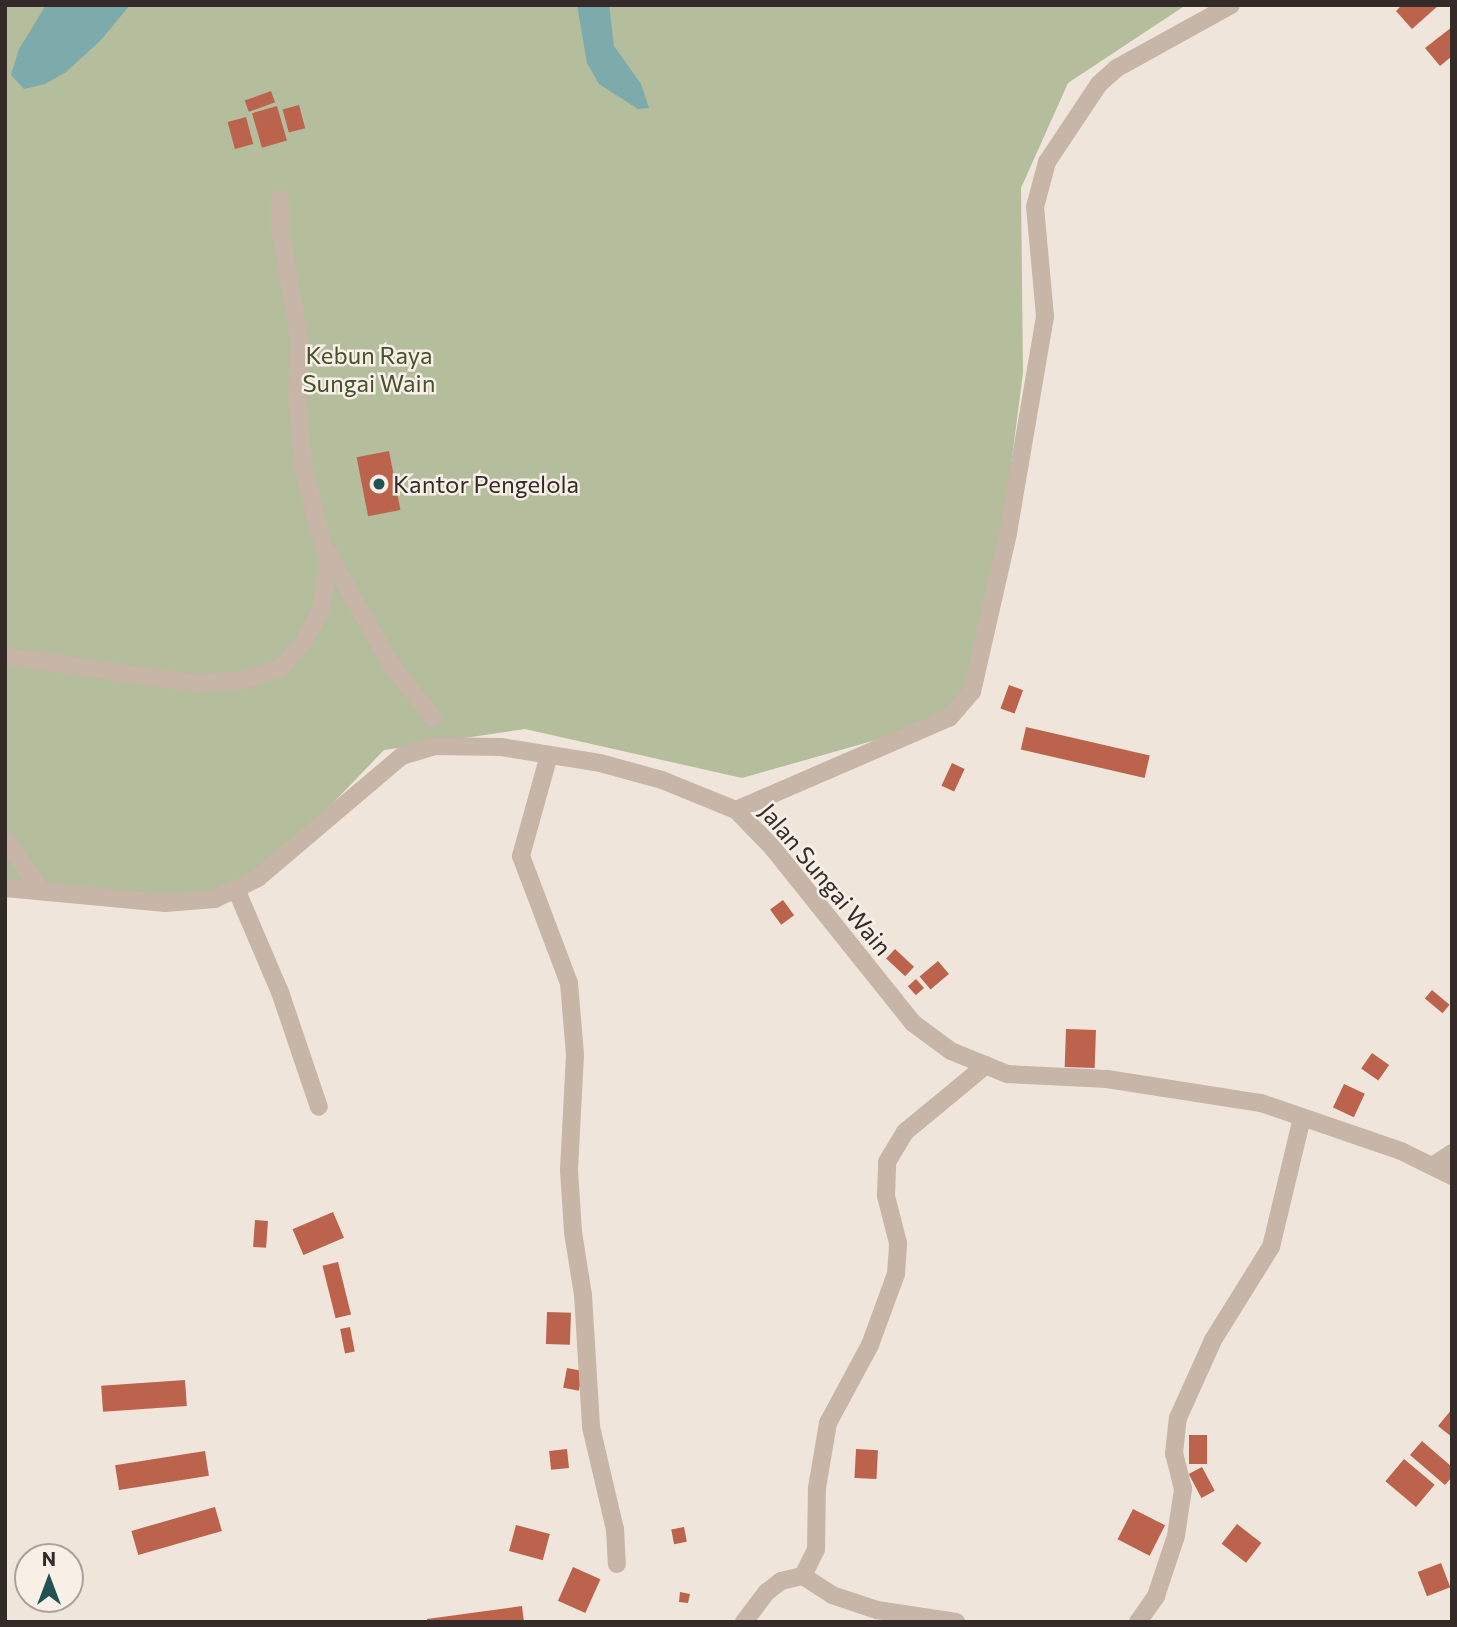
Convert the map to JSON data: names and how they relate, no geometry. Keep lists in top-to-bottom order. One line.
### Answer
{"streets":{"street":["Jalan Sungai Wain"]},"parks":["Kebun Raya Sungai Wain"],"places":["Kantor Pengelola"],"north":"top"}
